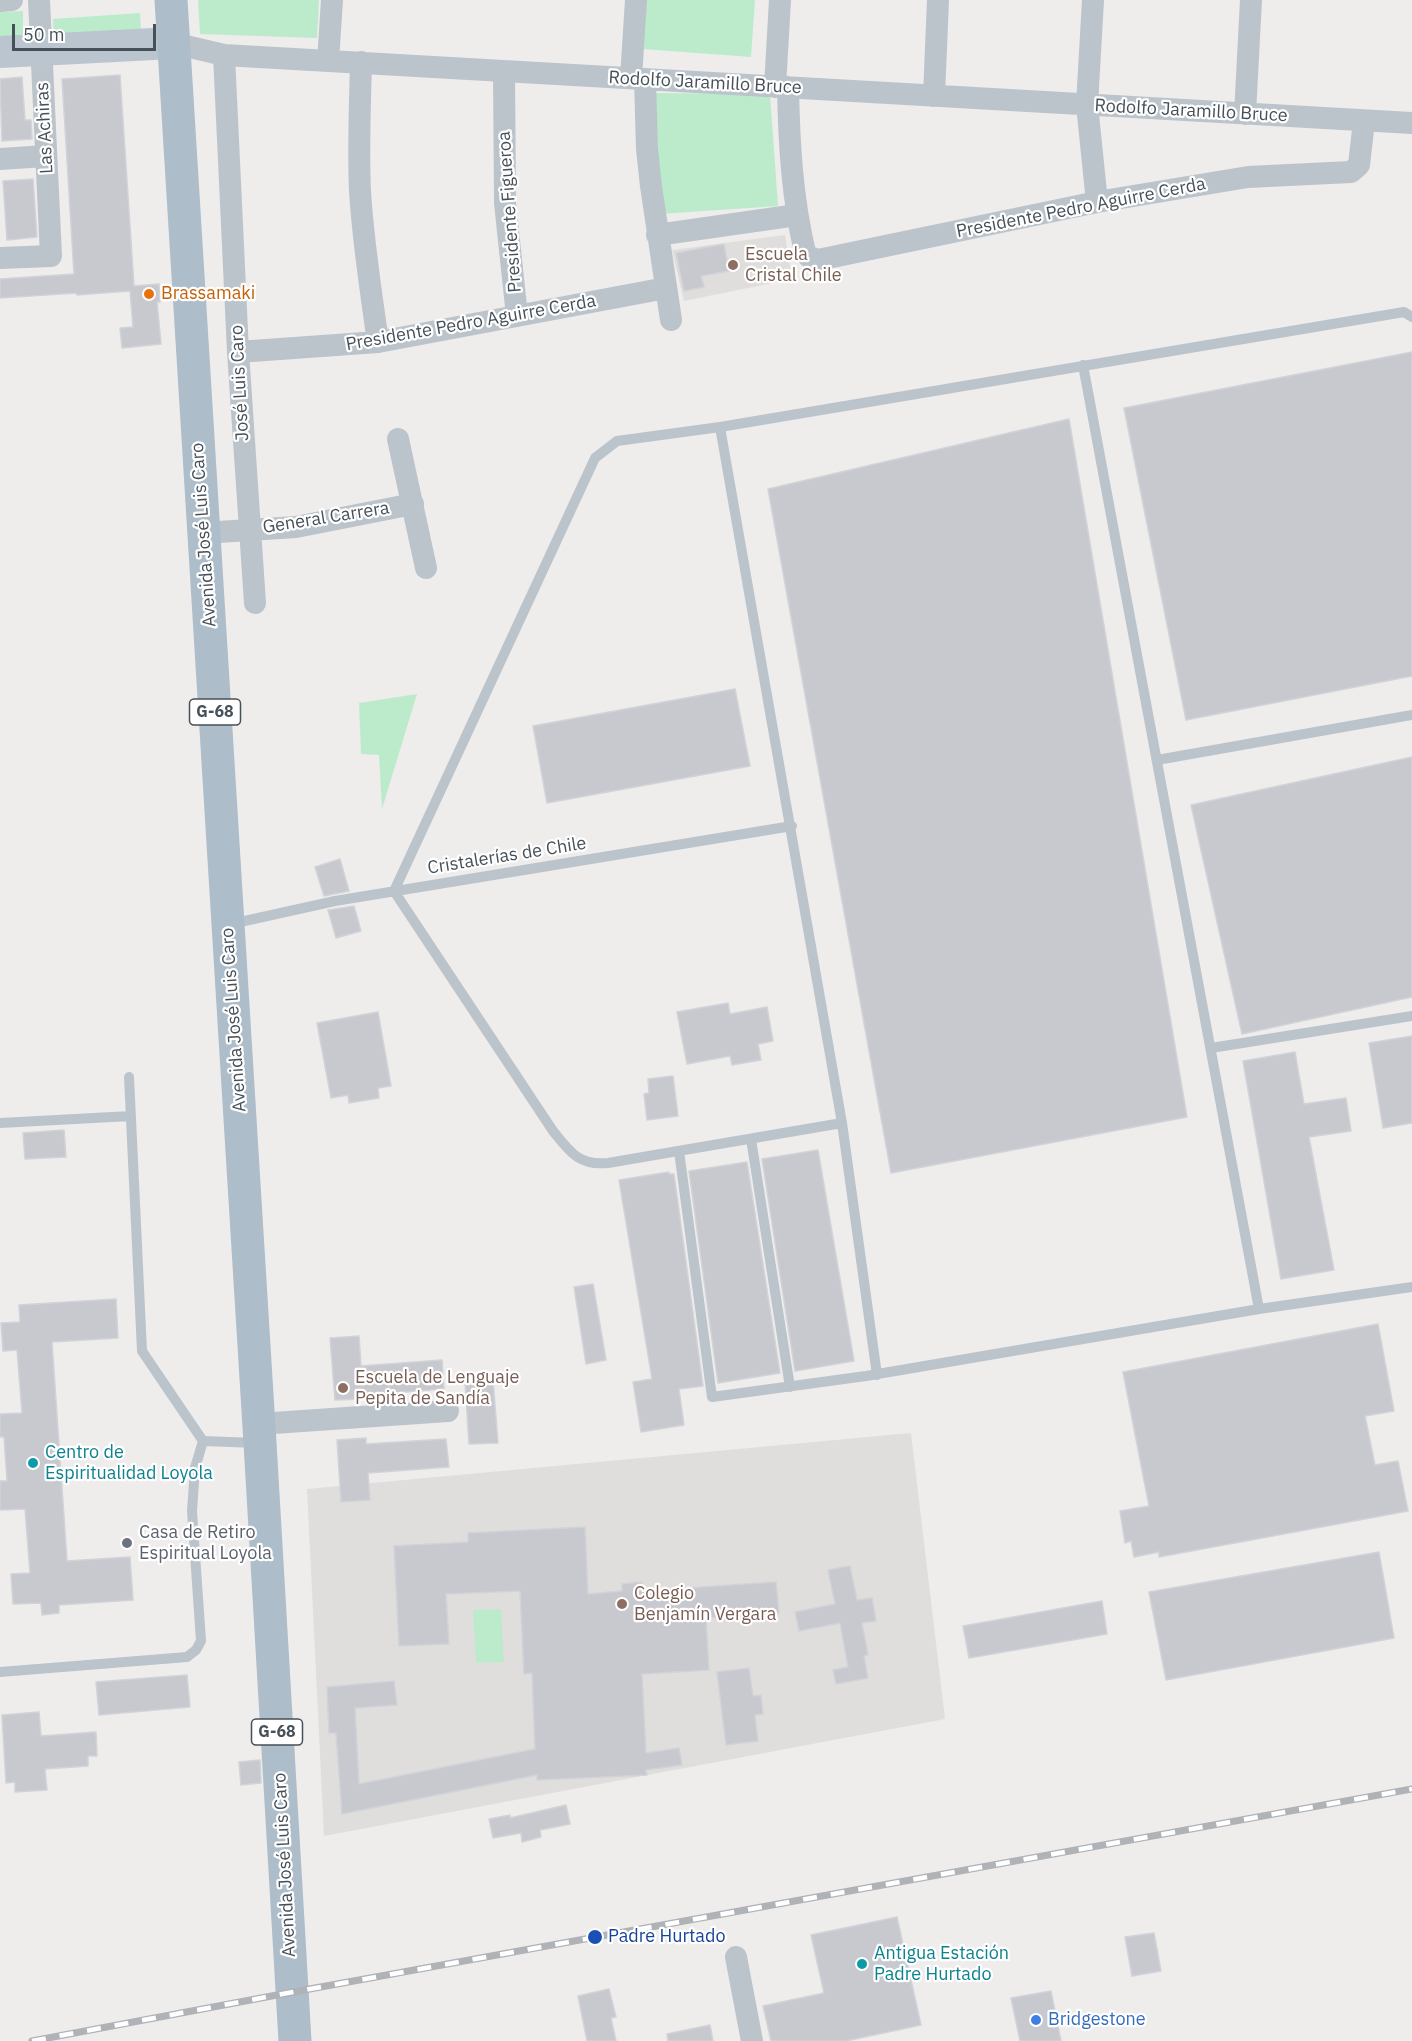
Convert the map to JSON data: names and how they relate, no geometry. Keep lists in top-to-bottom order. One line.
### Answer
{"streets":{"main road":["Avenida José Luis Caro","G-68"],"street":["Rodolfo Jaramillo Bruce","Las Achiras","Presidente Pedro Aguirre Cerda","Presidente Figueroa","José Luis Caro","General Carrera"],"lane":["Cristalerías de Chile"]},"crossings":[["Rodolfo Jaramillo Bruce","Las Achiras"],["Rodolfo Jaramillo Bruce","Presidente Pedro Aguirre Cerda"],["Rodolfo Jaramillo Bruce","Presidente Figueroa"],["Rodolfo Jaramillo Bruce","José Luis Caro"],["Rodolfo Jaramillo Bruce","Avenida José Luis Caro"],["Presidente Pedro Aguirre Cerda","Presidente Figueroa"],["Presidente Pedro Aguirre Cerda","José Luis Caro"],["José Luis Caro","General Carrera"],["General Carrera","Avenida José Luis Caro"],["Avenida José Luis Caro","Cristalerías de Chile"]],"places":["Escuela Cristal Chile","Brassamaki","Escuela de Lenguaje Pepita de Sandía","Centro de Espiritualidad Loyola","Casa de Retiro Espiritual Loyola","Colegio Benjamín Vergara","Padre Hurtado","Antigua Estación Padre Hurtado","Bridgestone"],"scale_bar":"50 m"}
